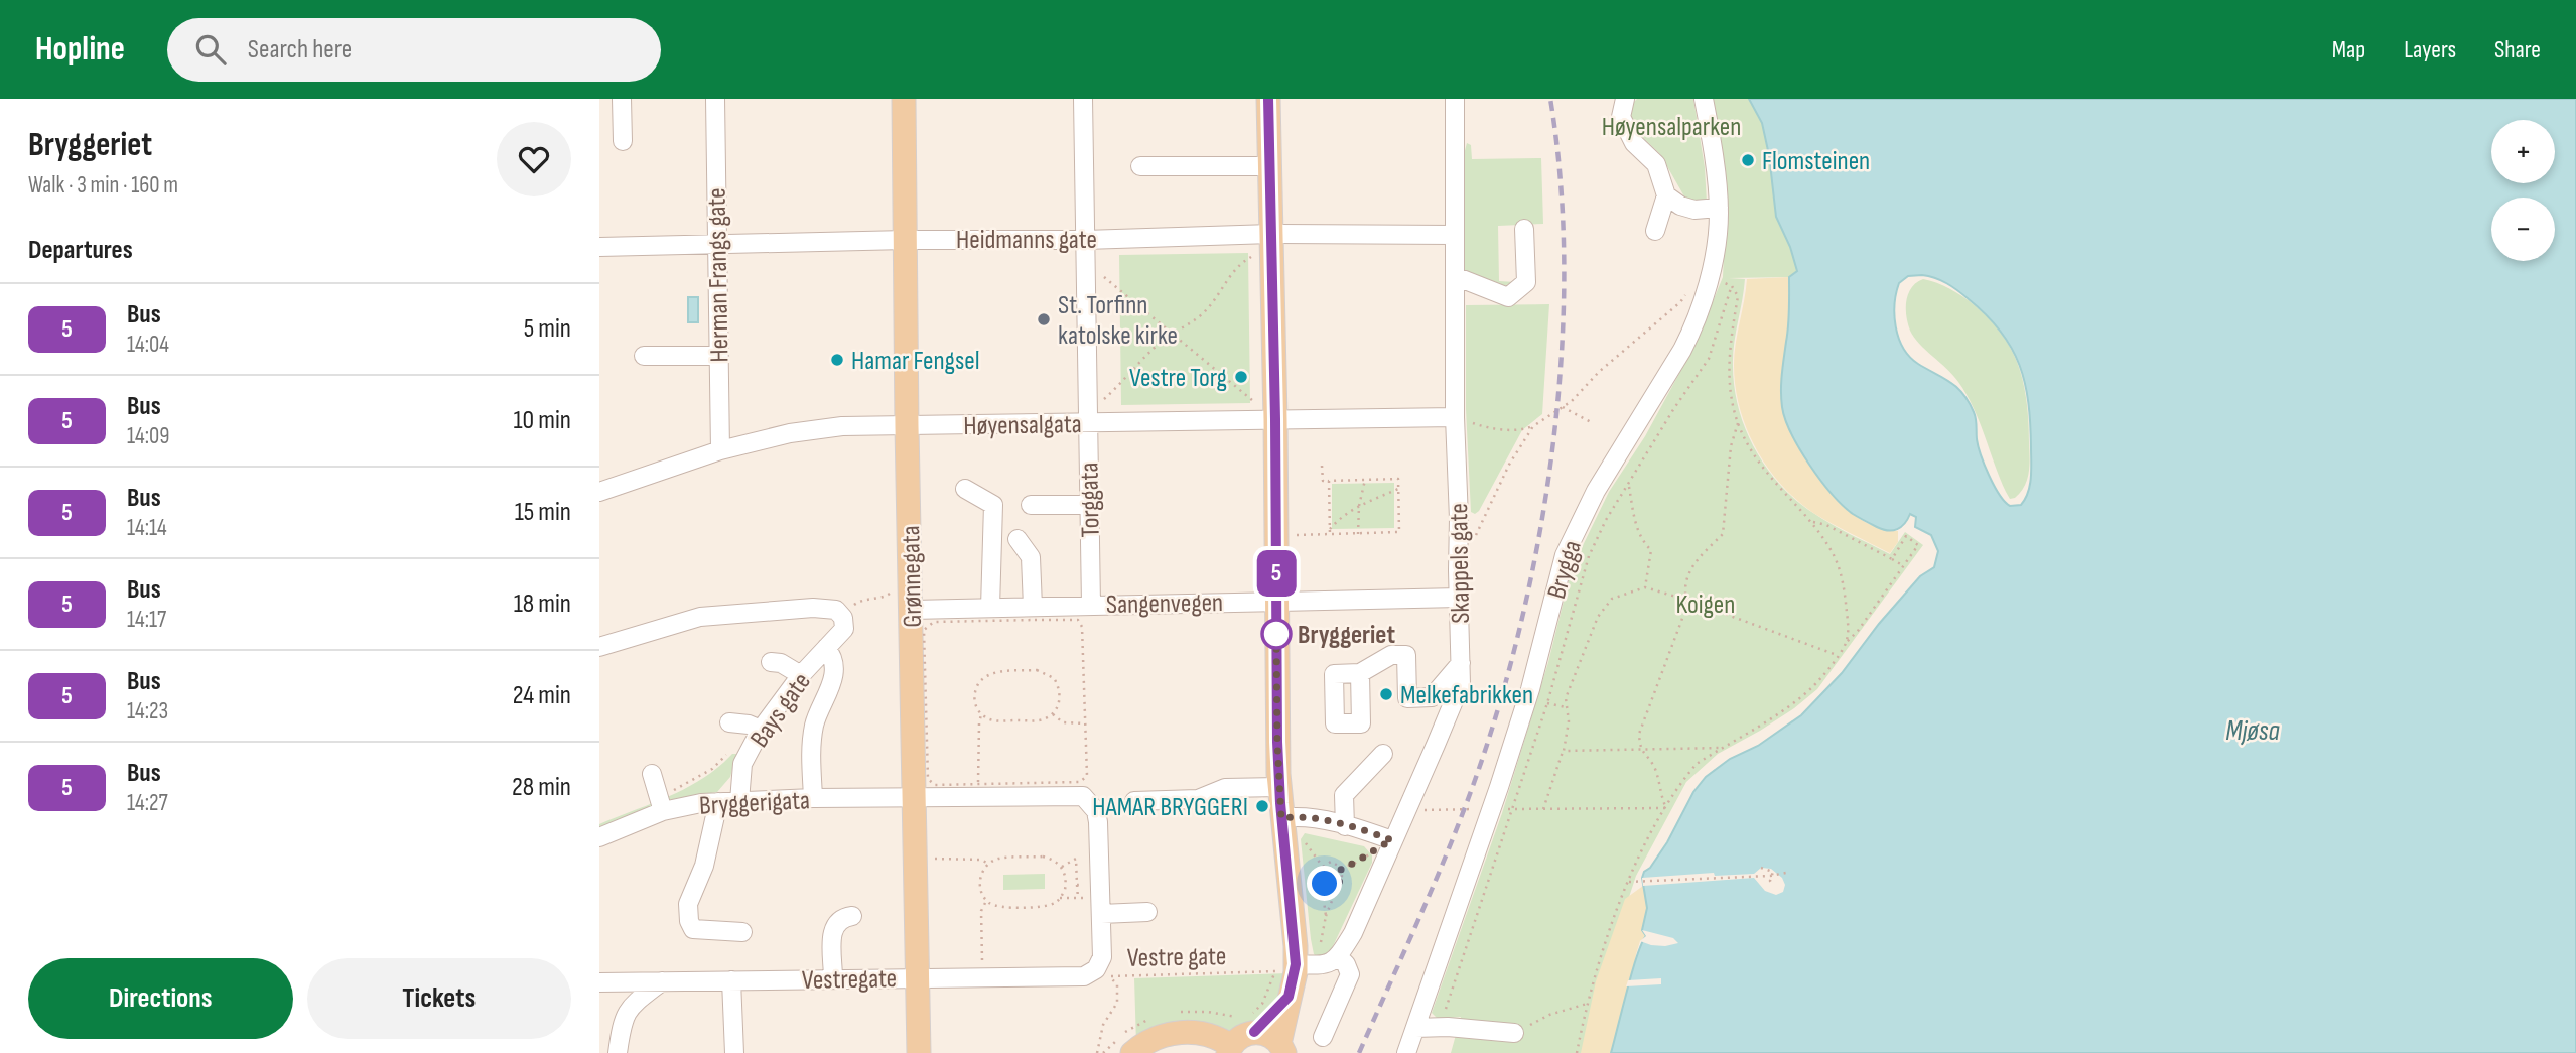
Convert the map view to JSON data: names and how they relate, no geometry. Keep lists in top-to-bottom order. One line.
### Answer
{"streets":{"main road":["Grønnegata"],"street":["Heidmanns gate","Herman Frangs gate","Høyensalgata","Torggata","Skappels gate","Brygga","Sangenvegen","Bays gate","Bryggerigata","Vestregate"],"path":["Vestre gate"]},"crossings":[["Heidmanns gate","Herman Frangs gate"],["Heidmanns gate","Torggata"],["Heidmanns gate","Skappels gate"],["Heidmanns gate","Grønnegata"],["Herman Frangs gate","Høyensalgata"],["Høyensalgata","Torggata"],["Høyensalgata","Skappels gate"],["Høyensalgata","Grønnegata"],["Torggata","Sangenvegen"],["Skappels gate","Sangenvegen"],["Grønnegata","Sangenvegen"],["Grønnegata","Bryggerigata"],["Grønnegata","Vestregate"],["Bays gate","Bryggerigata"],["Vestre gate","Vestregate"]],"water":["Mjøsa"],"parks":["Høyensalparken","Koigen"],"places":["Flomsteinen","St. Torfinn katolske kirke","Hamar Fengsel","Vestre Torg","Bryggeriet","Melkefabrikken","HAMAR BRYGGERI"],"lines":["bus line 5"],"page":{"header":"Hopline","search":"Search here","nav":["Map","Layers","Share"],"heading":[["Bryggeriet","Walk · 3 min · 160 m"],"Departures"],"on_map":"5","map_buttons":["+","−"],"list":[{"mark":"5","name":"Bus","note":"14:04","value":"5 min"},{"mark":"5","name":"Bus","note":"14:09","value":"10 min"},{"mark":"5","name":"Bus","note":"14:14","value":"15 min"},{"mark":"5","name":"Bus","note":"14:17","value":"18 min"},{"mark":"5","name":"Bus","note":"14:23","value":"24 min"},{"mark":"5","name":"Bus","note":"14:27","value":"28 min"}],"buttons":["Directions","Tickets"]}}
